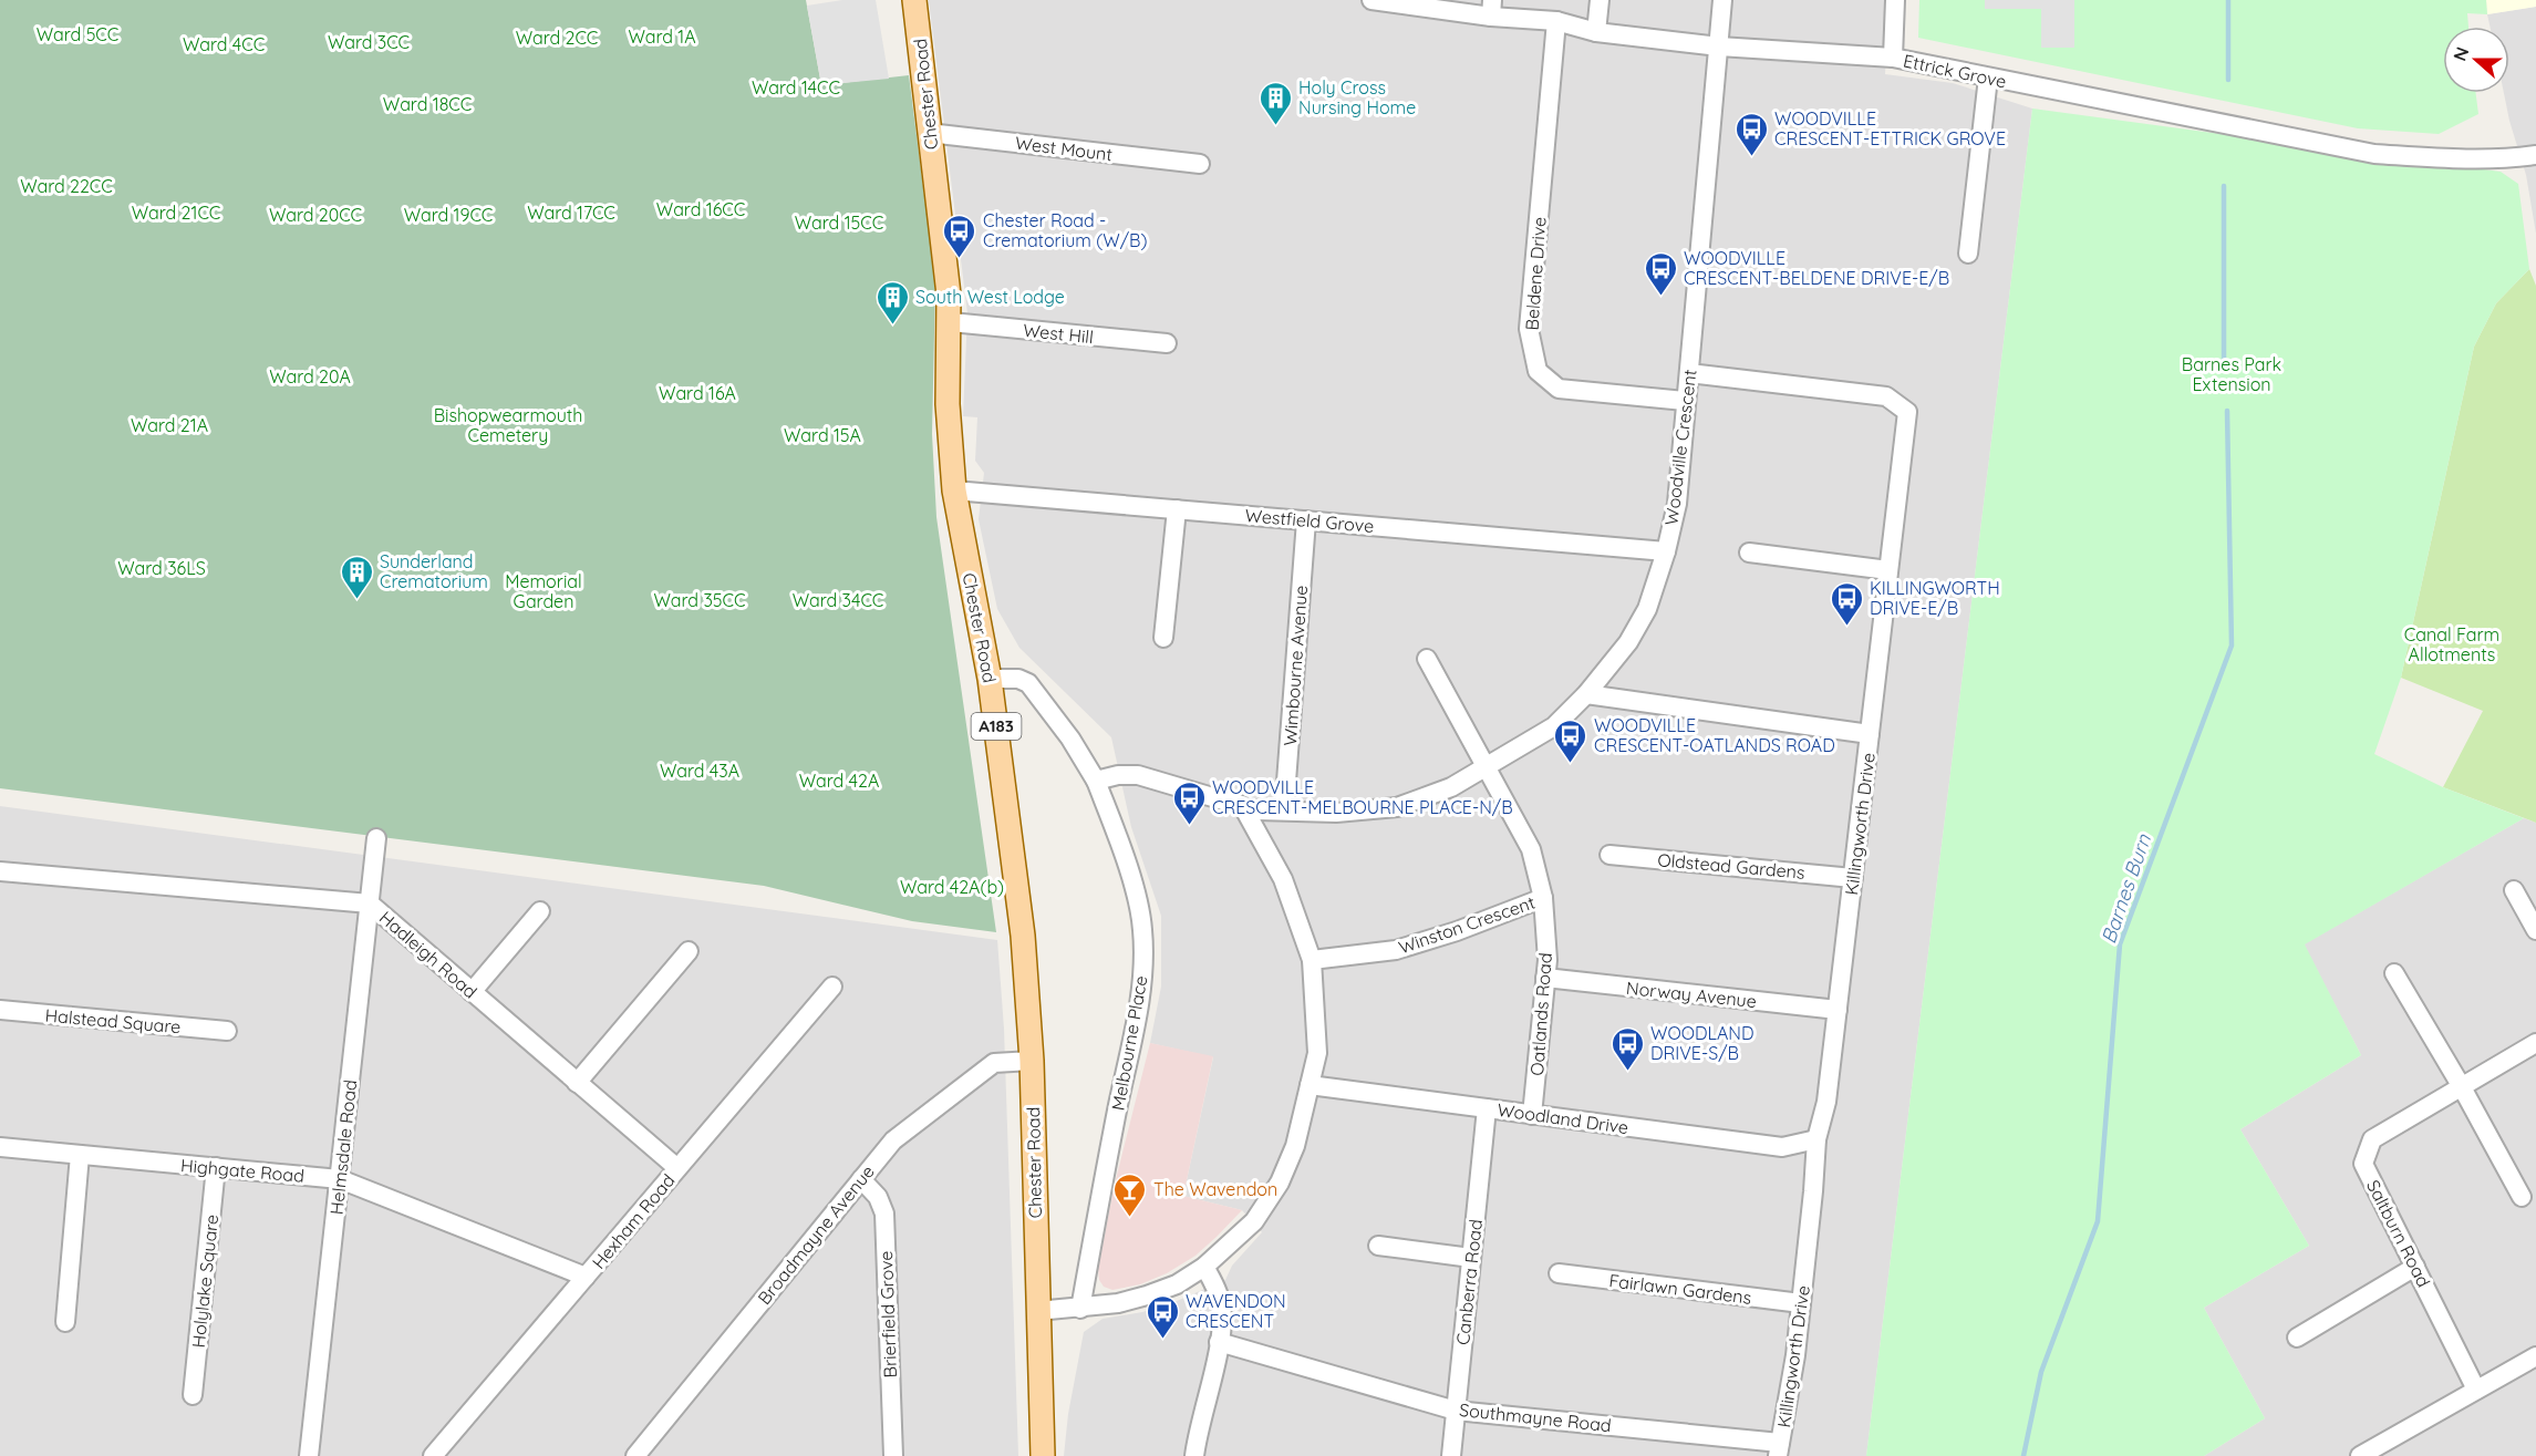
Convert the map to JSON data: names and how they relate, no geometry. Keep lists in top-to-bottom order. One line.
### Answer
{"streets":{"main road":["Chester Road","A183"],"street":["Ettrick Grove","West Mount","Beldene Drive","West Hill","Woodville Crescent","Westfield Grove","Wimbourne Avenue","Killingworth Drive","Oldstead Gardens","Winston Crescent","Hadleigh Road","Norway Avenue","Oatlands Road","Halstead Square","Melbourne Place","Woodland Drive","Helmsdale Road","Highgate Road","Hexham Road","Saltburn Road","Broadmayne Avenue","Holylake Square","Canberra Road","Fairlawn Gardens","Brierfield Grove","Southmayne Road"]},"crossings":[["Ettrick Grove","Beldene Drive"],["Ettrick Grove","Woodville Crescent"],["Chester Road","West Mount"],["Chester Road","West Hill"],["Chester Road","Westfield Grove"],["Chester Road","Broadmayne Avenue"],["Beldene Drive","Woodville Crescent"],["Woodville Crescent","Westfield Grove"],["Woodville Crescent","Wimbourne Avenue"],["Woodville Crescent","Killingworth Drive"],["Woodville Crescent","Oatlands Road"],["Woodville Crescent","Melbourne Place"],["Westfield Grove","Wimbourne Avenue"],["Killingworth Drive","Oldstead Gardens"],["Killingworth Drive","Norway Avenue"],["Killingworth Drive","Woodland Drive"],["Killingworth Drive","Fairlawn Gardens"],["Killingworth Drive","Southmayne Road"],["Winston Crescent","Oatlands Road"],["Hadleigh Road","Helmsdale Road"],["Hadleigh Road","Hexham Road"],["Norway Avenue","Oatlands Road"],["Oatlands Road","Woodland Drive"],["Woodland Drive","Canberra Road"],["Helmsdale Road","Highgate Road"],["Highgate Road","Hexham Road"],["Highgate Road","Holylake Square"],["Broadmayne Avenue","Brierfield Grove"],["Canberra Road","Southmayne Road"]],"water":["Barnes Burn"],"parks":["Ward 5CC","Ward 1A","Ward 2CC","Ward 3CC","Ward 4CC","Ward 14CC","Ward 18CC","Ward 22CC","Ward 16CC","Ward 21CC","Ward 17CC","Ward 20CC","Ward 19CC","Ward 15CC","Barnes Park Extension","Ward 20A","Ward 16A","Bishopwearmouth Cemetery","Ward 21A","Ward 15A","Ward 36LS","Memorial Garden","Ward 35CC","Ward 34CC","Canal Farm Allotments","Ward 43A","Ward 42A","Ward 42A(b)"],"places":{"building":["Holy Cross Nursing Home","South West Lodge","Sunderland Crematorium"],"bus stop":["WOODVILLE CRESCENT-ETTRICK GROVE","Chester Road - Crematorium (W/B)","WOODVILLE CRESCENT-BELDENE DRIVE-E/B","KILLINGWORTH DRIVE-E/B","WOODVILLE CRESCENT-OATLANDS ROAD","WOODVILLE CRESCENT-MELBOURNE PLACE-N/B","WOODLAND DRIVE-S/B","WAVENDON CRESCENT"],"bar":["The Wavendon"]},"north":"left"}
